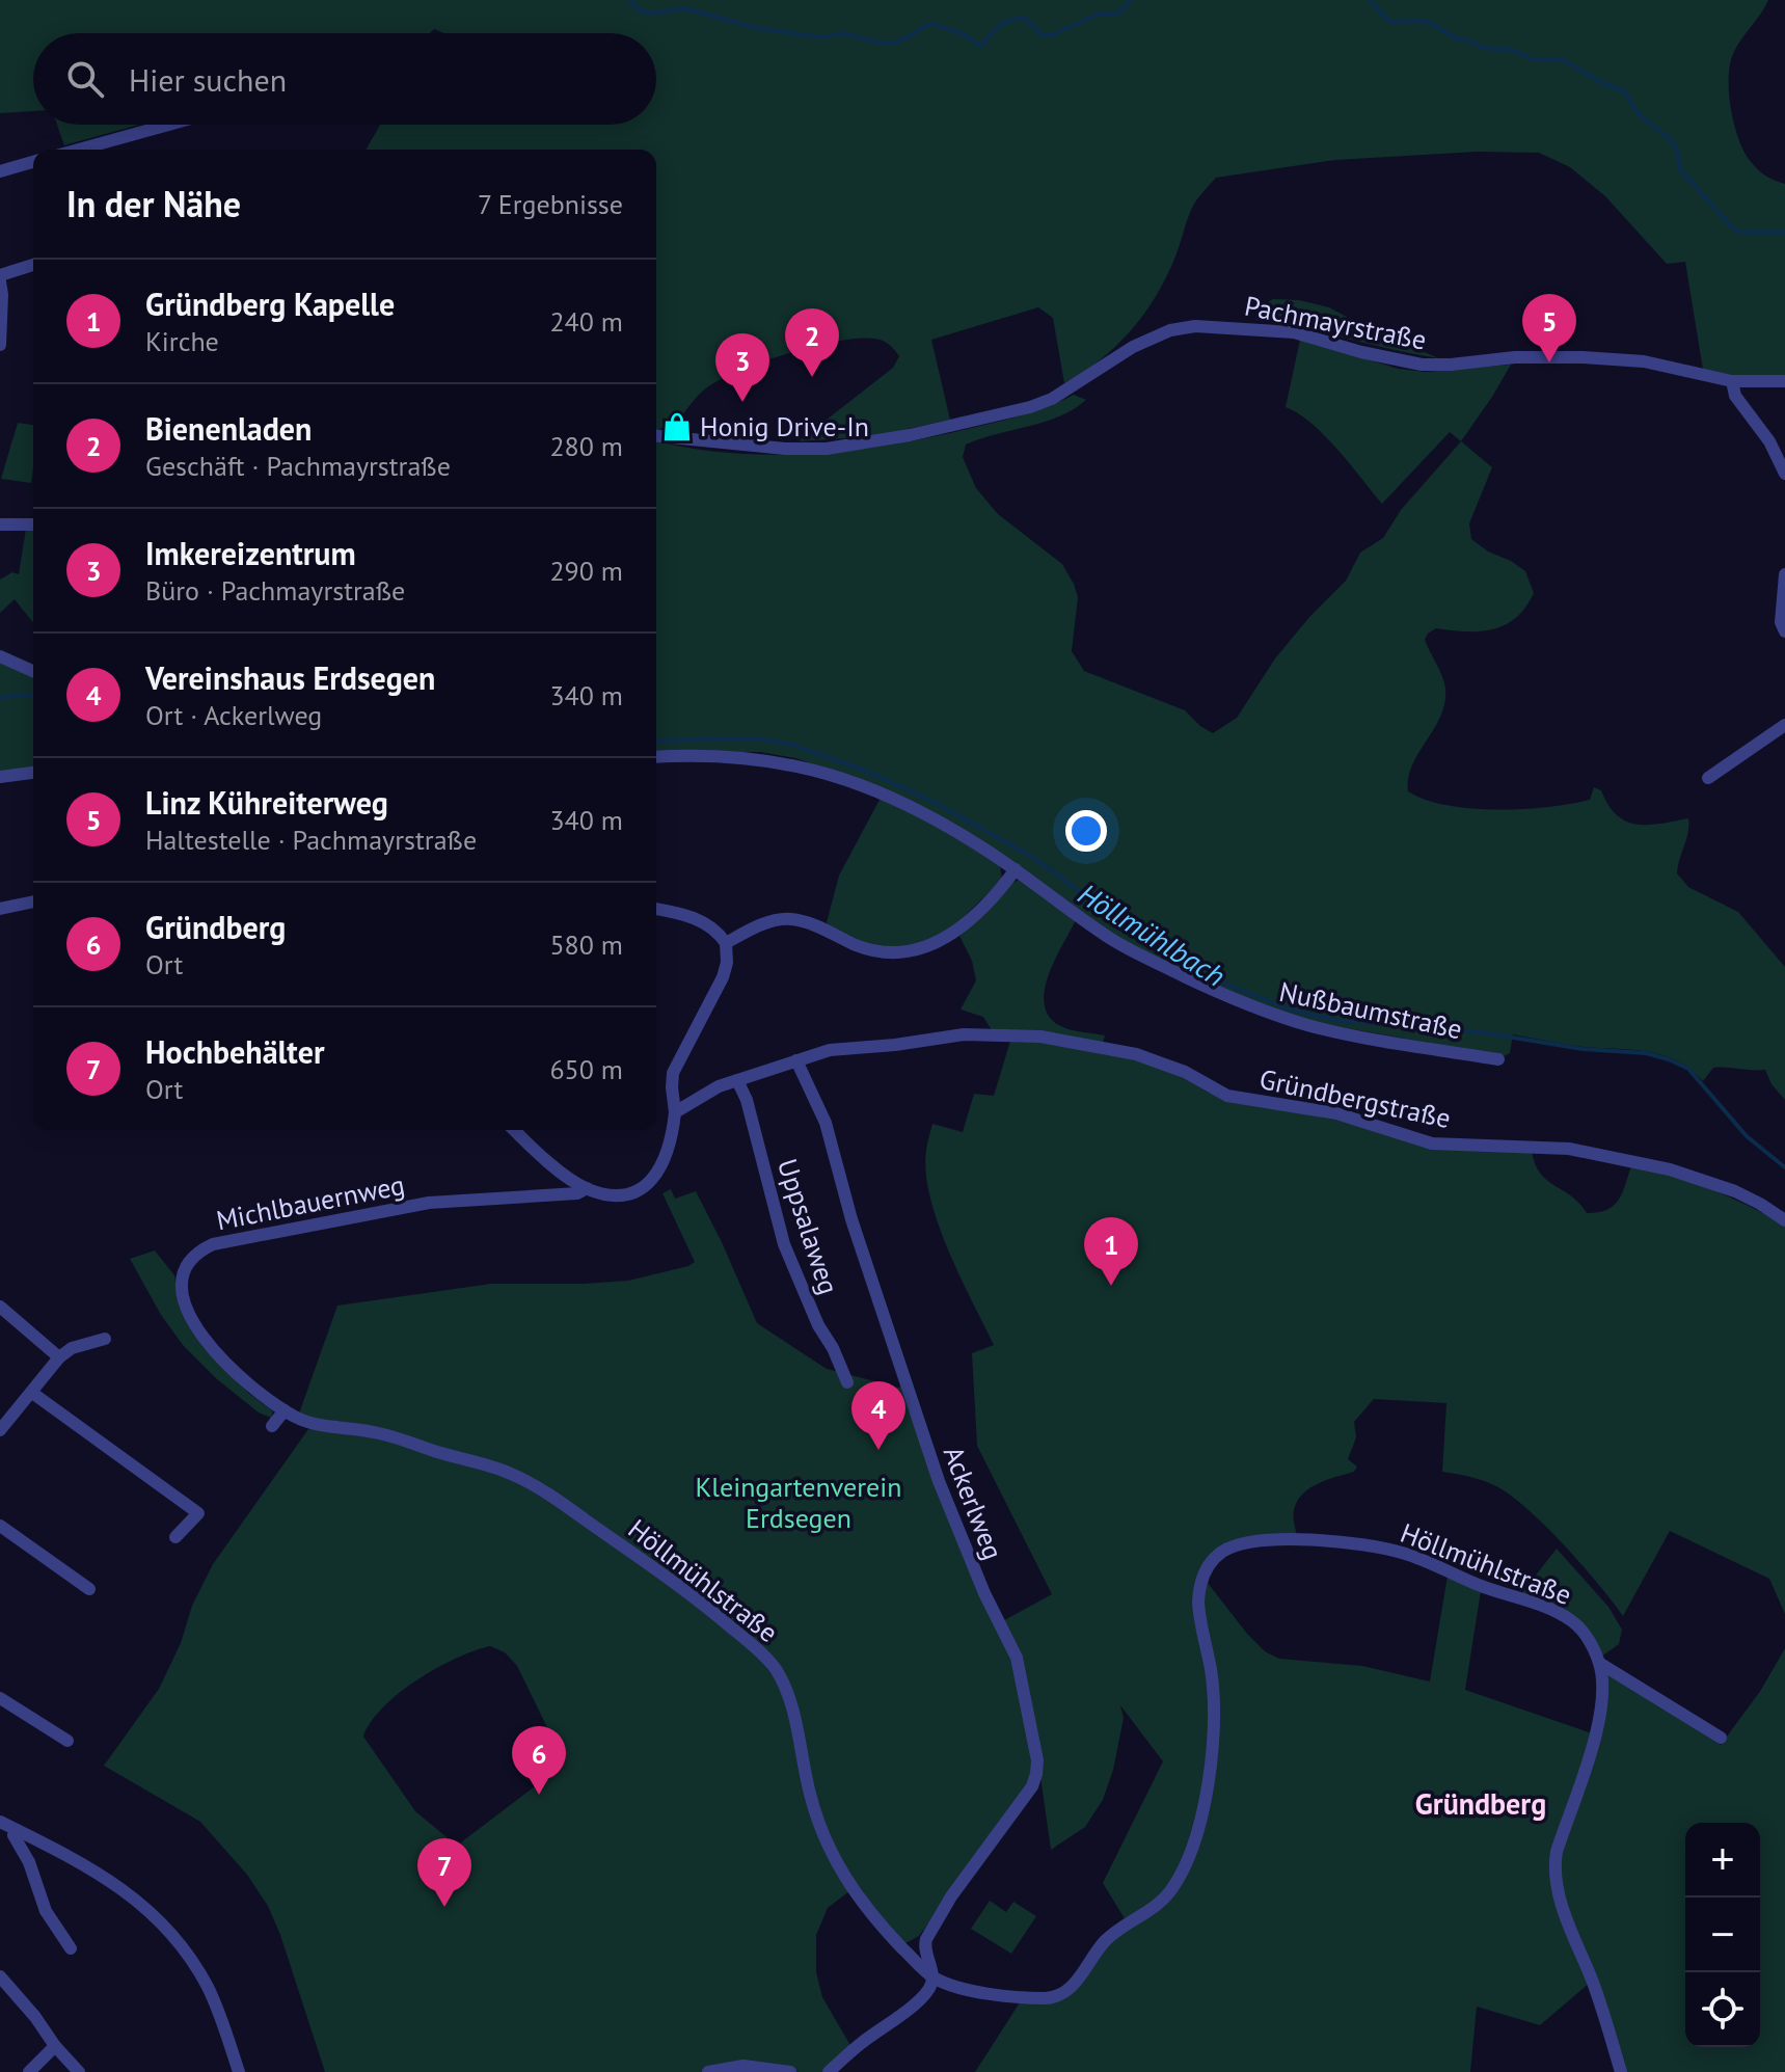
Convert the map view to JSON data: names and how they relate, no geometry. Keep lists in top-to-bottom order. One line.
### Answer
{"streets":{"street":["Pachmayrstraße","Nußbaumstraße","Gründbergstraße","Michlbauernweg","Uppsalaweg","Ackerlweg","Höllmühlstraße"]},"crossings":[["Gründbergstraße","Uppsalaweg"],["Gründbergstraße","Ackerlweg"],["Michlbauernweg","Höllmühlstraße"]],"districts":["Gründberg"],"water":["Höllmühlbach"],"parks":["Kleingartenverein Erdsegen"],"places":{"shop":["Honig Drive-In"]},"page":{"search":"Hier suchen","heading":["In der Nähe","7 Ergebnisse"],"list":[{"mark":"1","name":"Gründberg Kapelle","note":"Kirche","value":"240 m"},{"mark":"2","name":"Bienenladen","note":"Geschäft · Pachmayrstraße","value":"280 m"},{"mark":"3","name":"Imkereizentrum","note":"Büro · Pachmayrstraße","value":"290 m"},{"mark":"4","name":"Vereinshaus Erdsegen","note":"Ort · Ackerlweg","value":"340 m"},{"mark":"5","name":"Linz Kühreiterweg","note":"Haltestelle · Pachmayrstraße","value":"340 m"},{"mark":"6","name":"Gründberg","note":"Ort","value":"580 m"},{"mark":"7","name":"Hochbehälter","note":"Ort","value":"650 m"}],"pins":["5","2","3","1","4","6","7"],"map_buttons":["+","−"]}}
